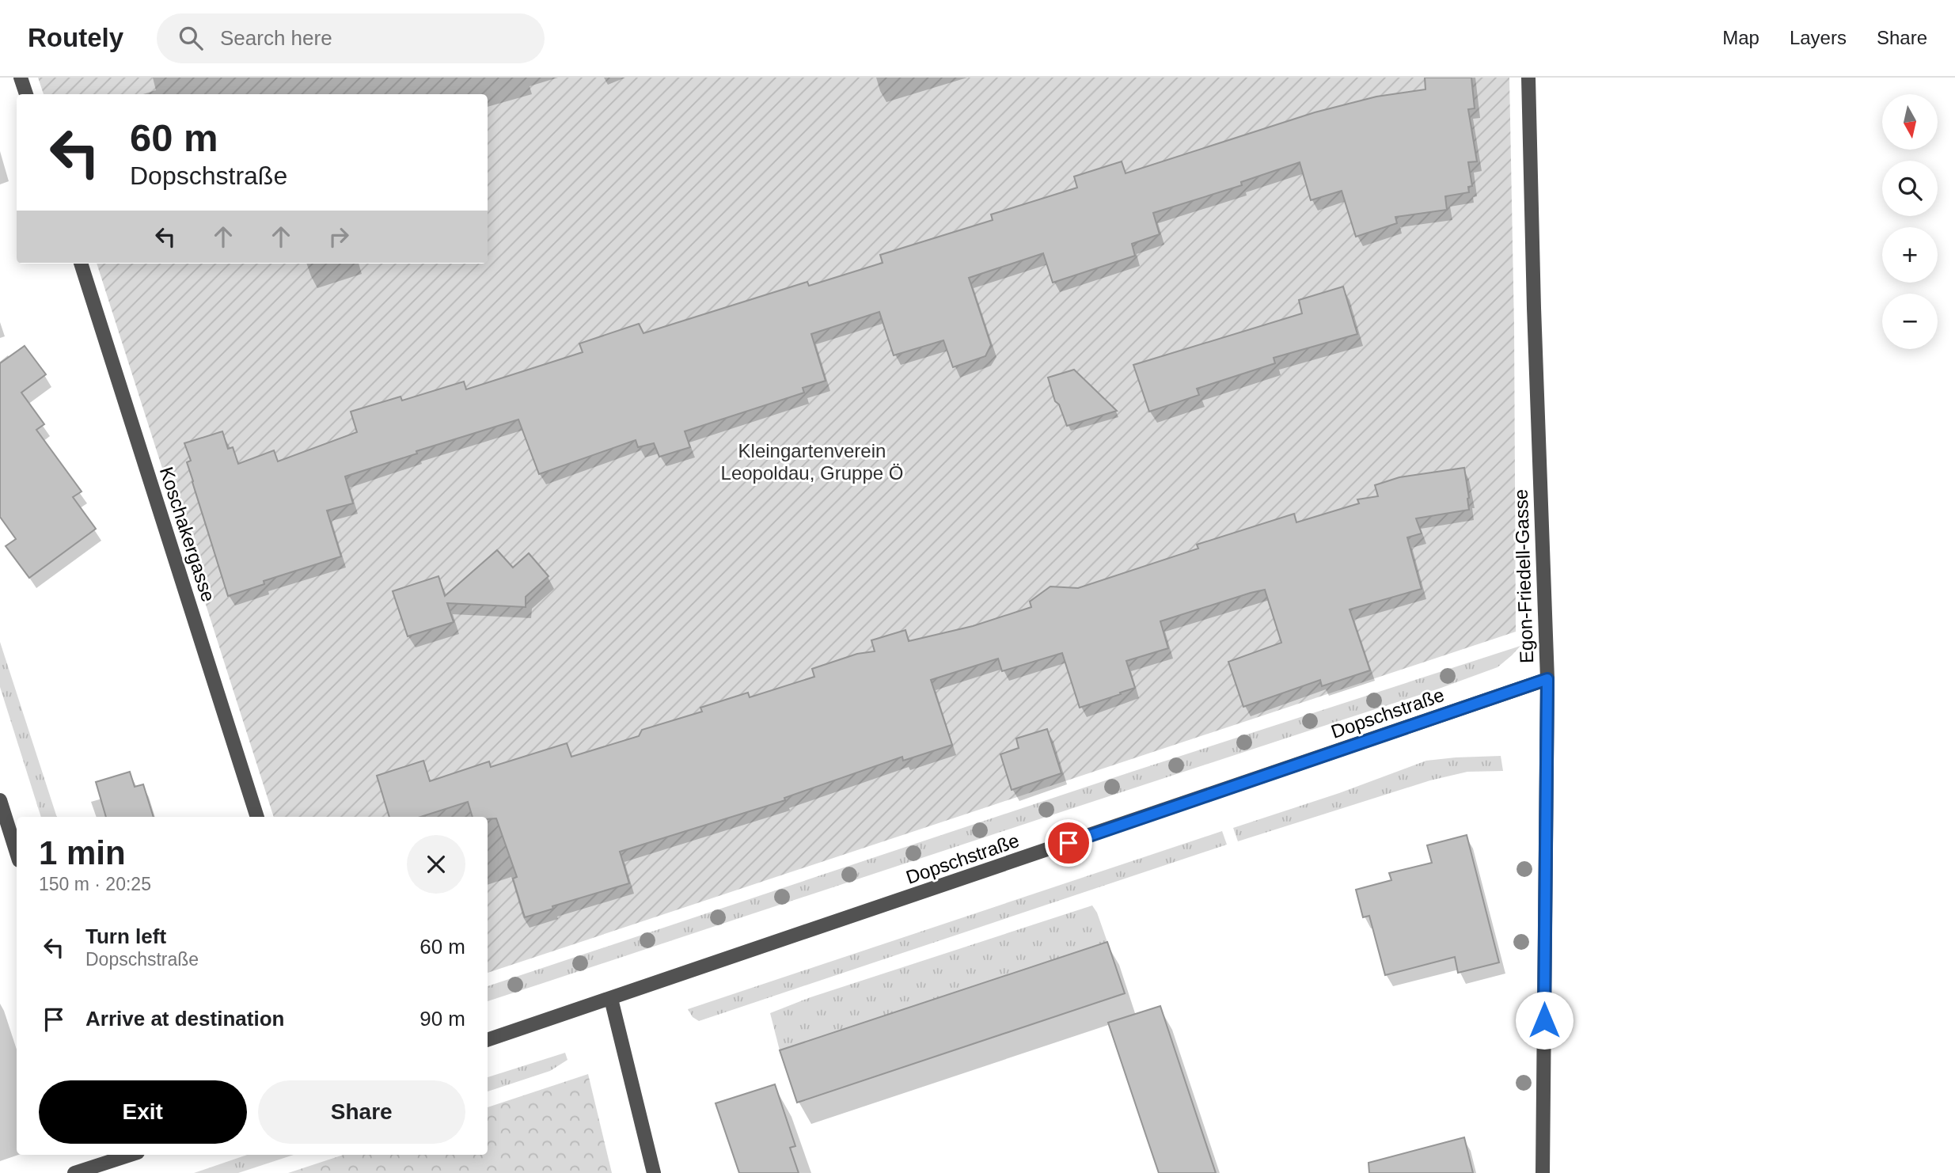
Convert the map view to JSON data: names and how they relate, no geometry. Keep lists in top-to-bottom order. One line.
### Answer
{"streets":{"street":["Koschakergasse","Egon-Friedell-Gasse","Dopschstraße"]},"crossings":[["Egon-Friedell-Gasse","Dopschstraße"]],"parks":["Kleingartenverein Leopoldau, Gruppe Ö"],"north":"bottom","page":{"header":"Routely","search":"Search here","nav":["Map","Layers","Share"],"map_buttons":["+","−"],"turn":["60 m","Dopschstraße"],"heading":["1 min","150 m · 20:25"],"list":[{"name":"Turn left","note":"Dopschstraße","value":"60 m"},{"name":"Arrive at destination","value":"90 m"}],"buttons":["Exit","Share"]}}
